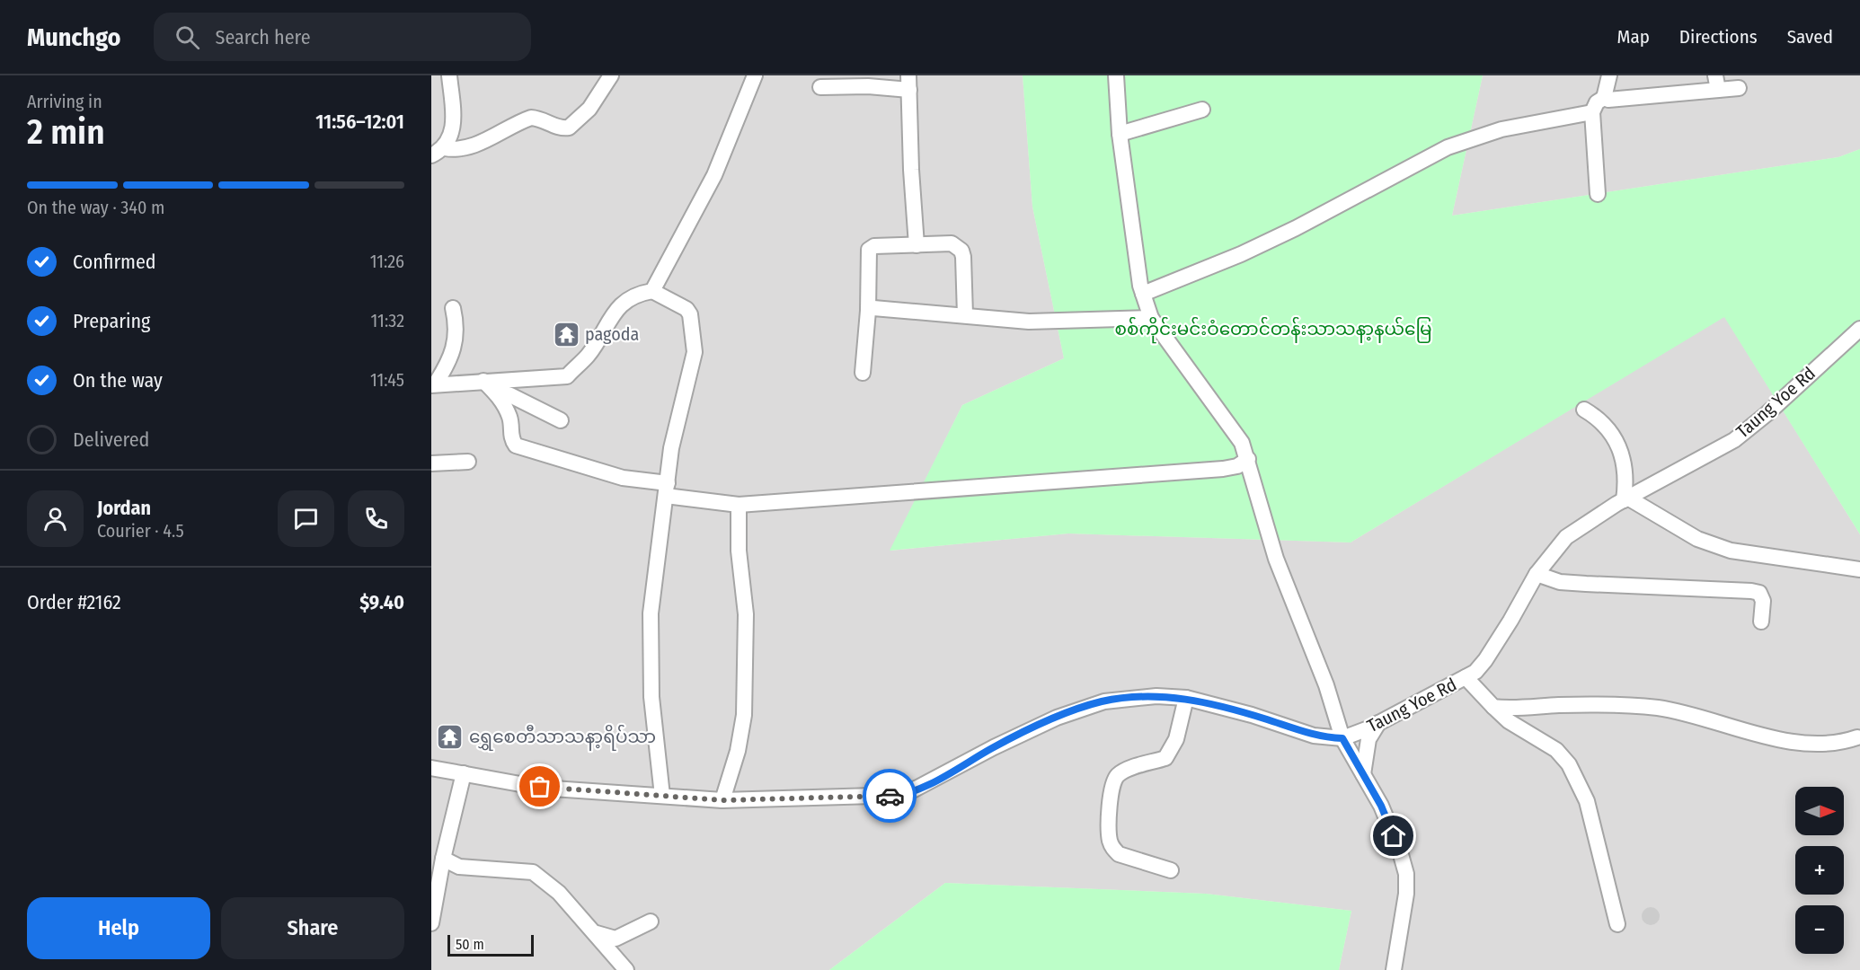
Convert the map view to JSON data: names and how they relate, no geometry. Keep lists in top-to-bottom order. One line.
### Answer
{"streets":{"street":["Taung Yoe Rd"]},"parks":["စစ်ကိုင်းမင်းဝံတောင်တန်းသာသနာ့နယ်မြေ"],"places":{"temple":["pagoda","ရွှေစေတီသာသနာ့ရိပ်သာ"]},"scale_bar":"50 m","north":"right","page":{"header":"Munchgo","search":"Search here","nav":["Map","Directions","Saved"],"heading":["2 min","Arriving in","11:56–12:01"],"panel":["Jordan","Courier · 4.5","Order #2162","$9.40"],"bar":"On the way · 340 m","list":[["Confirmed","11:26"],["Preparing","11:32"],["On the way","11:45"],"Delivered"],"map_buttons":["+","−"],"buttons":["Help","Share"],"scale":"50 m"}}
